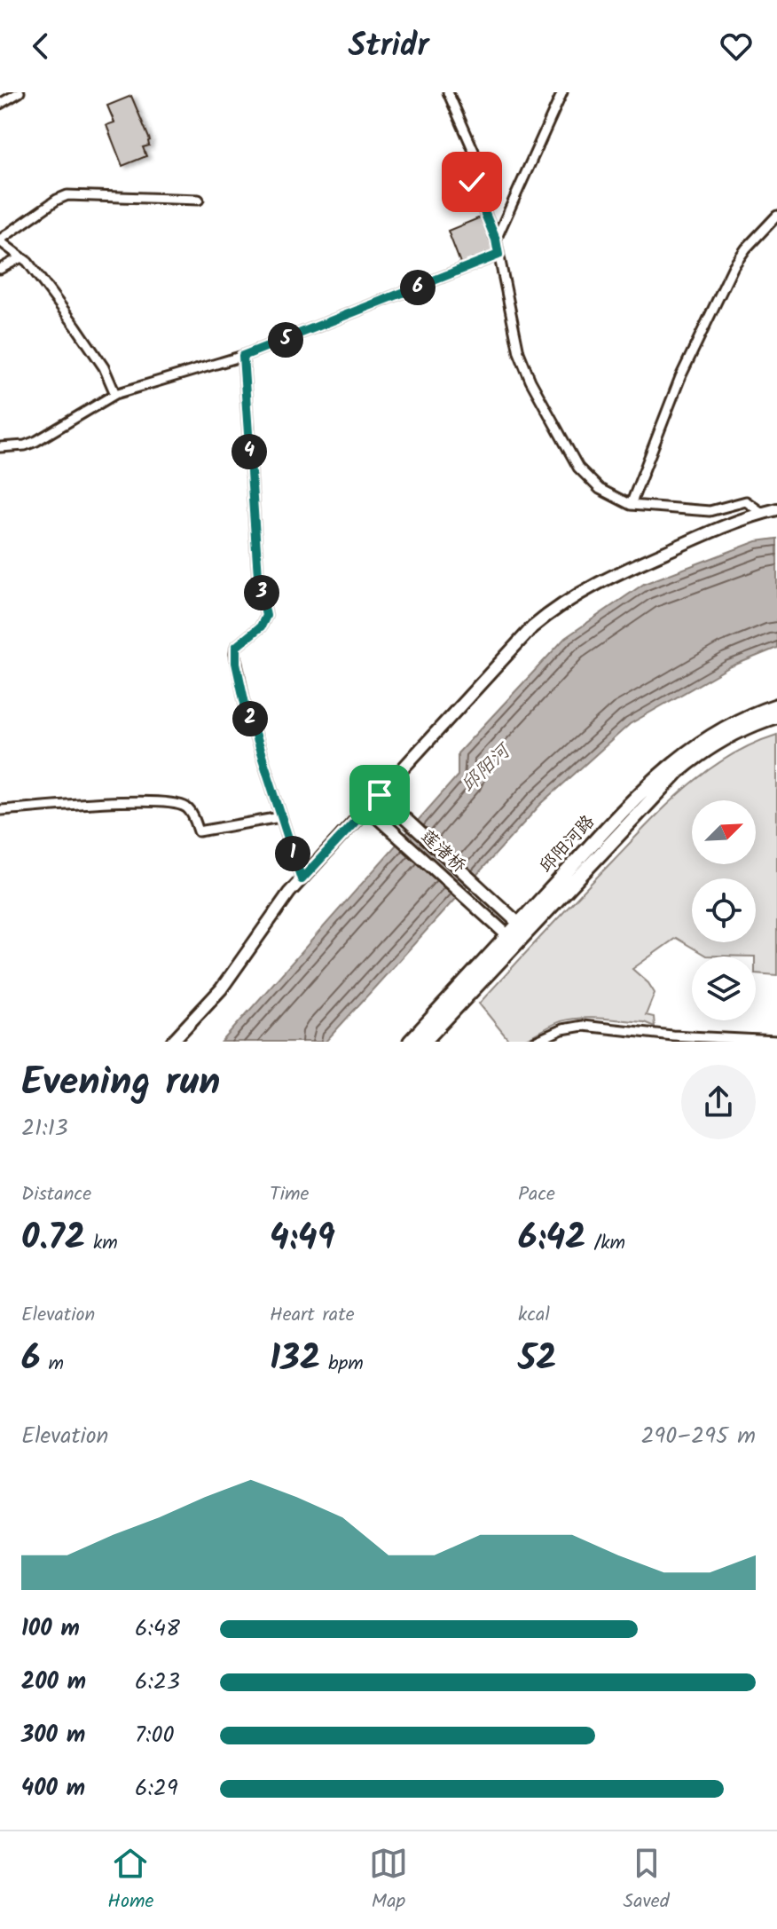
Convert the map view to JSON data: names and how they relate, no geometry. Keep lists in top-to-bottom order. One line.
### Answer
{"streets":{"main road":["邱阳河路"],"street":["莲渚桥"]},"crossings":[["邱阳河路","莲渚桥"]],"water":["邱阳河"],"north":"top right","page":{"header":"Stridr","pins":["6","5","4","3","2","1"],"heading":["Evening run","21:13"],"stats":[["Distance","0.72 km"],["Time","4:49"],["Pace","6:42 /km"],["Elevation","6 m"],["Heart rate","132 bpm"],["kcal","52"]],"chart":["Elevation","290–295 m"],"list":[{"name":"100 m","note":"6:48"},{"name":"200 m","note":"6:23"},{"name":"300 m","note":"7:00"},{"name":"400 m","note":"6:29"}],"tabs":["Home","Map","Saved"]}}
